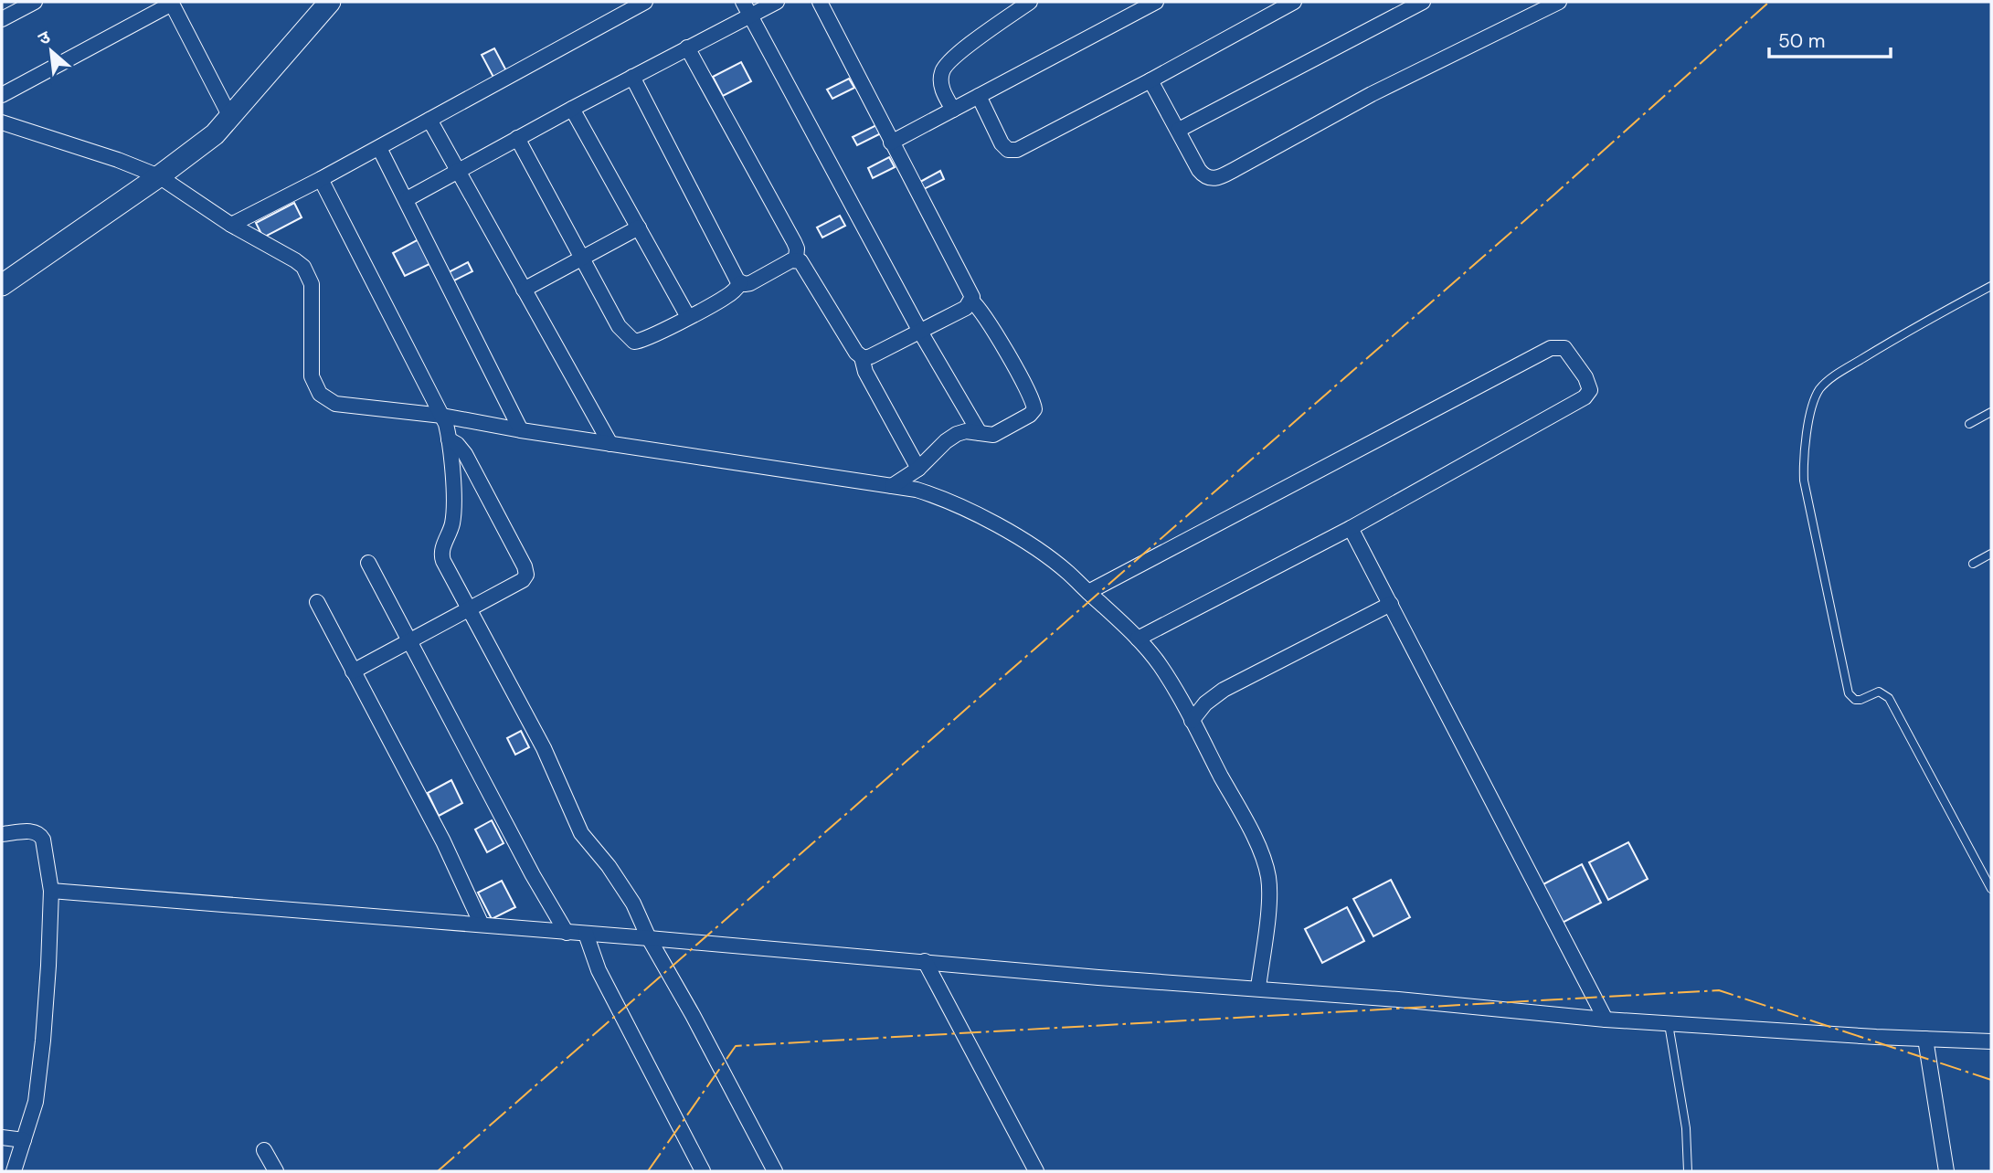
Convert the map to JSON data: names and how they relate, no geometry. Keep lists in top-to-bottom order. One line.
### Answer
{"scale_bar":"50 m","north":"top left"}
